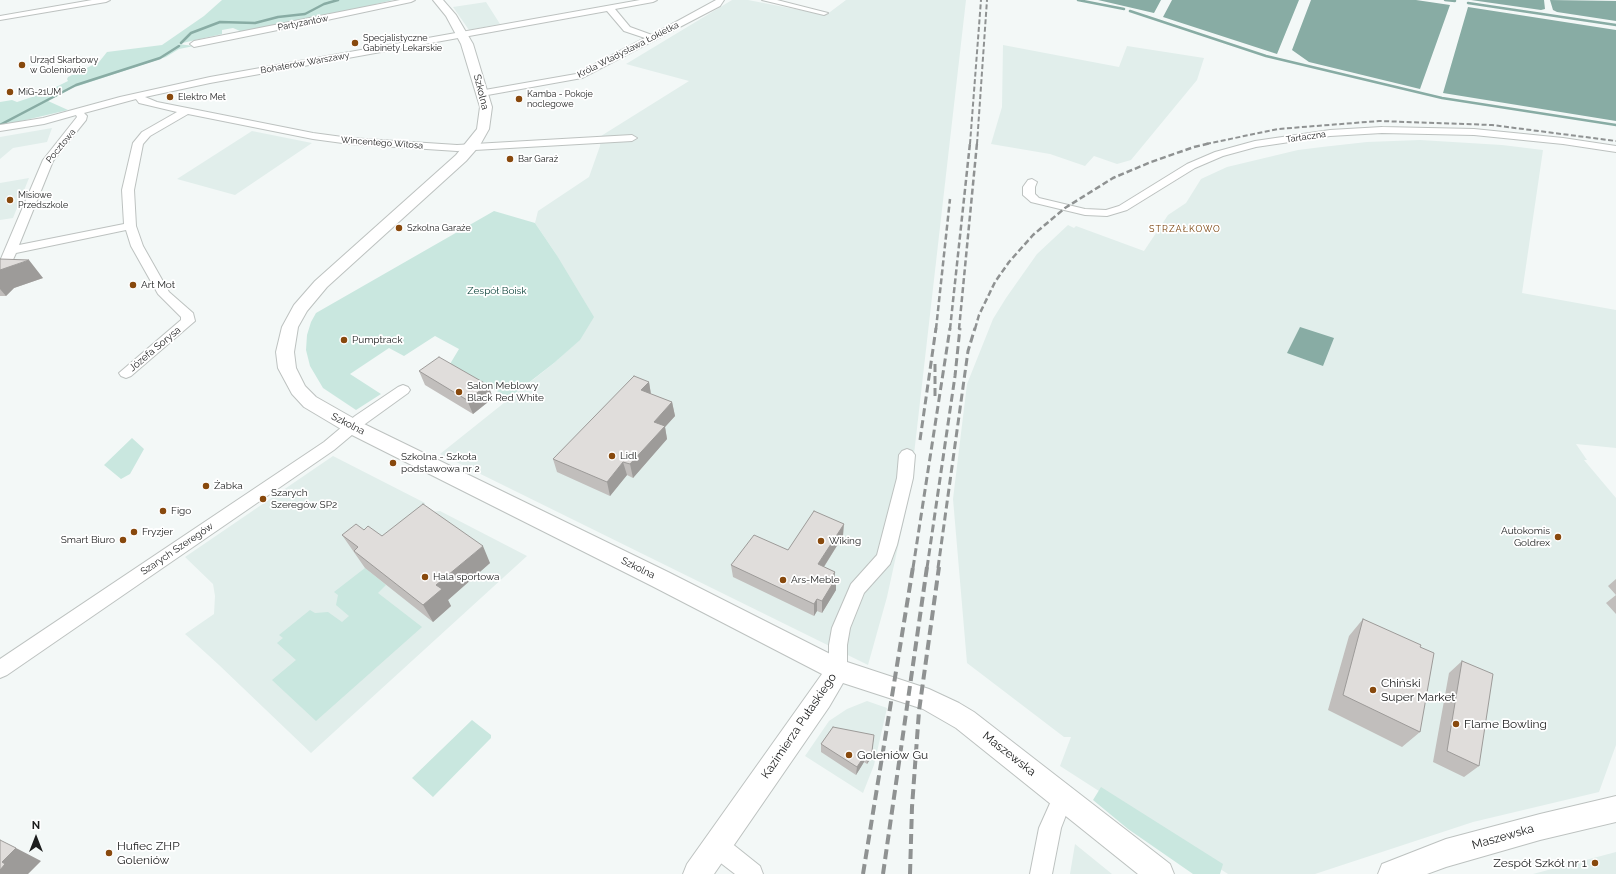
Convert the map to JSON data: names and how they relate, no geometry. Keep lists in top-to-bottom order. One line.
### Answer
{"streets":{"street":["Partyzantów","Króla Władysława Łokietka","Bohaterów Warszawy","Szkolna","Tartaczna","Wincentego Witosa","Pocztowa","Józefa Sorysa","Szarych Szeregów","Kazimierza Pułaskiego","Maszewska"]},"crossings":[["Króla Władysława Łokietka","Szkolna"],["Bohaterów Warszawy","Szkolna"],["Bohaterów Warszawy","Wincentego Witosa"],["Bohaterów Warszawy","Pocztowa"],["Szkolna","Wincentego Witosa"],["Szkolna","Szarych Szeregów"],["Szkolna","Kazimierza Pułaskiego"],["Szkolna","Maszewska"],["Wincentego Witosa","Józefa Sorysa"],["Kazimierza Pułaskiego","Maszewska"]],"districts":["STRZAŁKOWO"],"parks":["Zespół Boisk"],"places":["Specjalistyczne Gabinety Lekarskie","Urząd Skarbowy w Goleniowie","MiG-21UM","Elektro Met","Kamba - Pokoje noclegowe","Bar Garaż","Misiowe Przedszkole","Szkolna Garaże","Art Mot","Pumptrack","Salon Meblowy Black Red White","Lidl","Szkolna - Szkoła podstawowa nr 2","Żabka","Szarych Szeregów SP2","Figo","Fryzjer","Autokomis Goldrex","Smart Biuro","Wiking","Hala sportowa","Ars-Meble","Chiński Super Market","Flame Bowling","Goleniów Gu","Hufiec ZHP Goleniów","Zespół Szkół nr 1"],"north":"top"}
